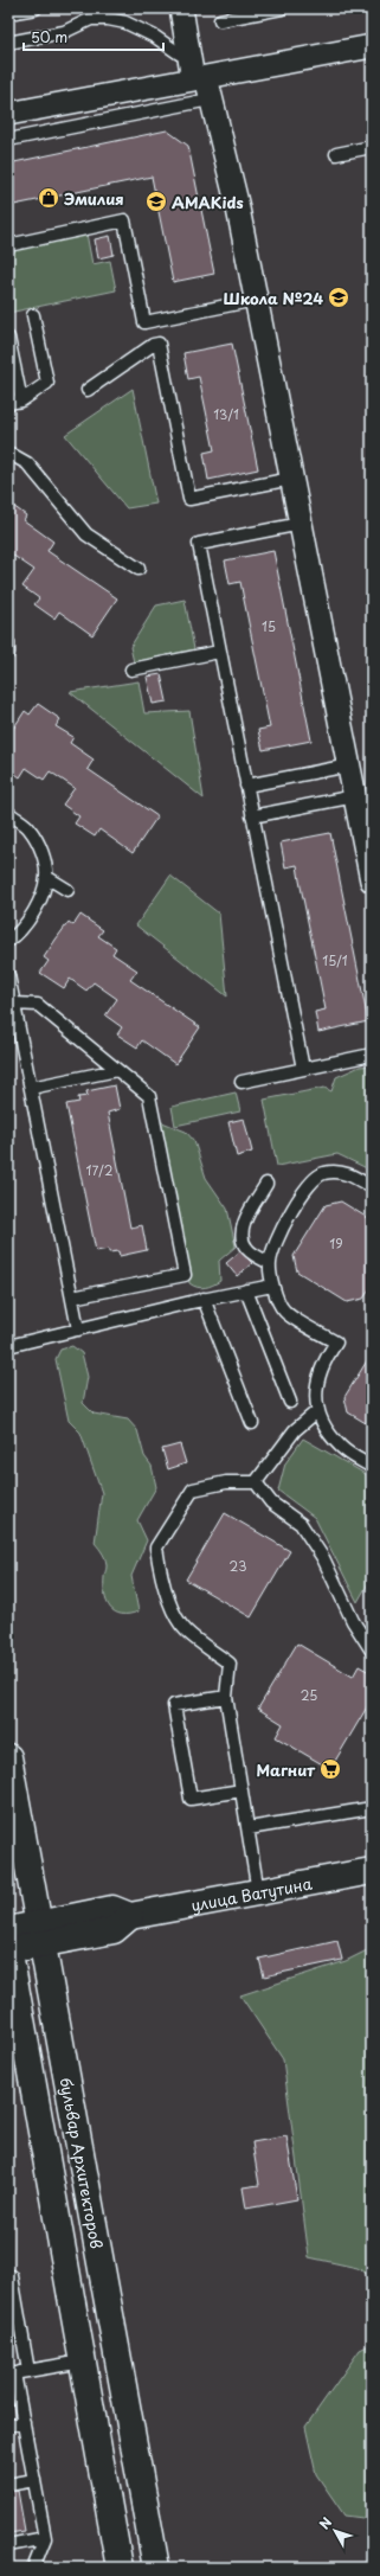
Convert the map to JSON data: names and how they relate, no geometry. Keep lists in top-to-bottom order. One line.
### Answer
{"streets":{"main road":["улица Ватутина","бульвар Архитекторов"]},"crossings":[["улица Ватутина","бульвар Архитекторов"]],"places":{"shop":["Эмилия"],"school or university":["AMAKids","Школа №24"],"supermarket":["Магнит"]},"house_numbers":["13/1","15","15/1","17/2","19","23","25"],"scale_bar":"50 m","north":"top left"}
